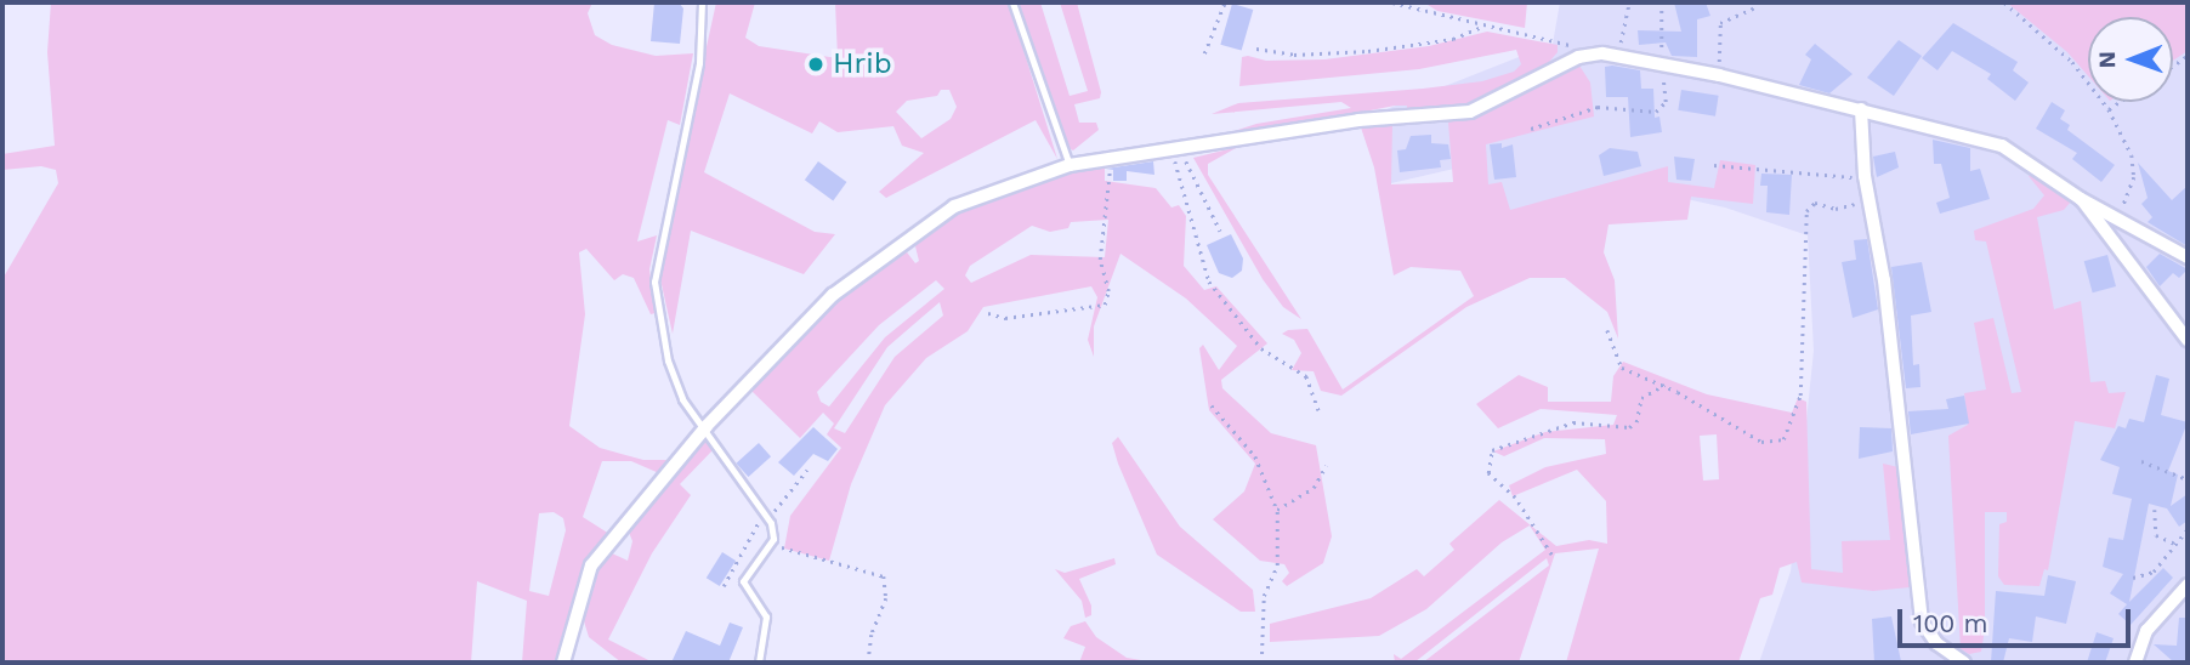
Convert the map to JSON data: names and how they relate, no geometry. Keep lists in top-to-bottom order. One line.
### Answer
{"places":["Hrib"],"scale_bar":"100 m","north":"left"}
